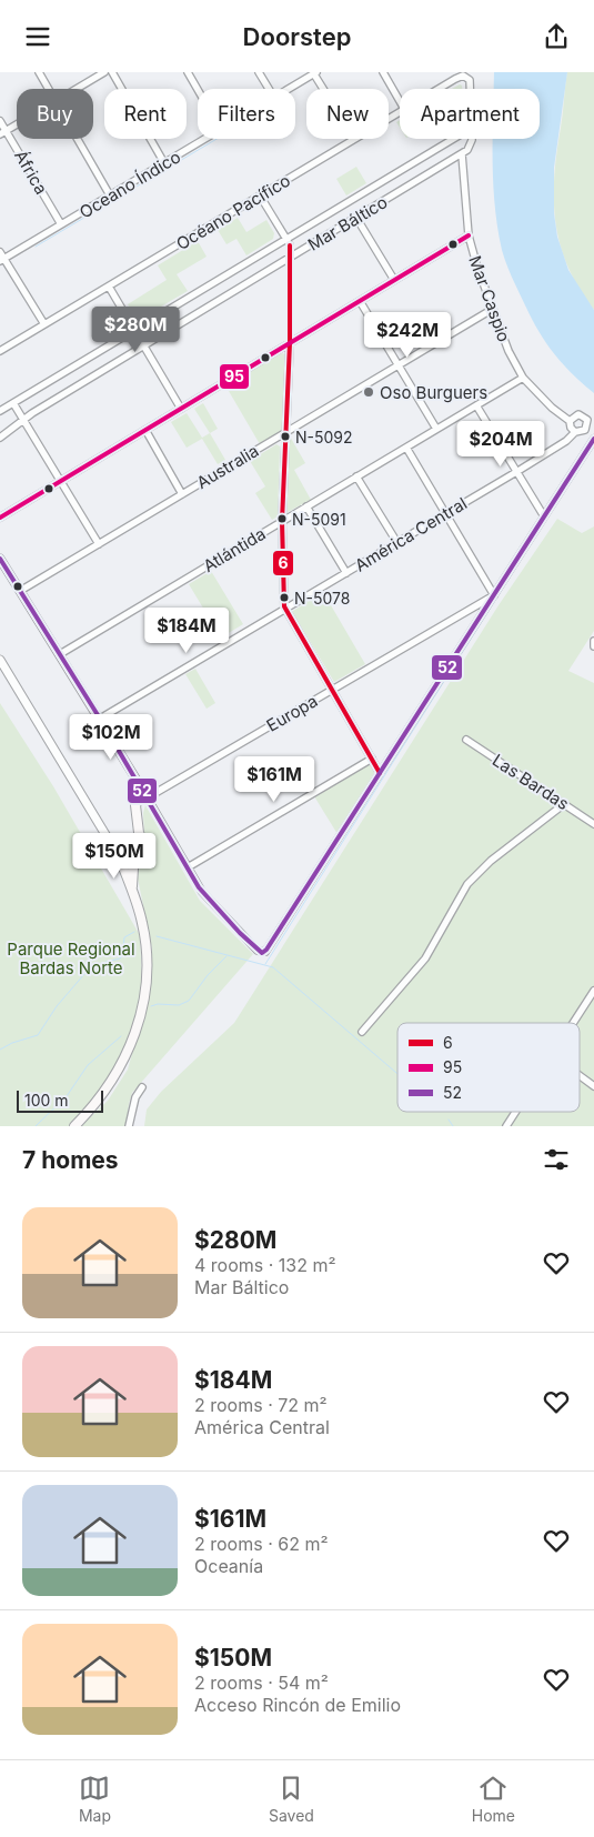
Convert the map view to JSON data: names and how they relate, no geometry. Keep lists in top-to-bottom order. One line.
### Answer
{"streets":{"street":["África","Oceano Índico","Océano Pacífico","Mar Báltico","Mar Caspio","Australia","América Central","Atlántida","Europa","Las Bardas"]},"crossings":[["África","Oceano Índico"],["Mar Báltico","Mar Caspio"],["Mar Caspio","Australia"],["Mar Caspio","América Central"],["Mar Caspio","Atlántida"]],"parks":["Parque Regional Bardas Norte"],"places":["Oso Burguers","N-5092","N-5091","N-5078"],"lines":["transit line 95","transit line 6","transit line 52"],"legend":["6","95","52"],"scale_bar":"100 m","page":{"header":"Doorstep","chip":["Buy","Rent","Filters","New","Apartment"],"price":["$280M","$242M","$204M","$184M","$102M","$161M","$150M"],"scale":"100 m","heading":"7 homes","list":[{"name":"$280M","note":"4 rooms · 132 m² · Mar Báltico"},{"name":"$184M","note":"2 rooms · 72 m² · América Central"},{"name":"$161M","note":"2 rooms · 62 m² · Oceanía"},{"name":"$150M","note":"2 rooms · 54 m² · Acceso Rincón de Emilio"}],"tabs":["Map","Saved","Home"]}}
